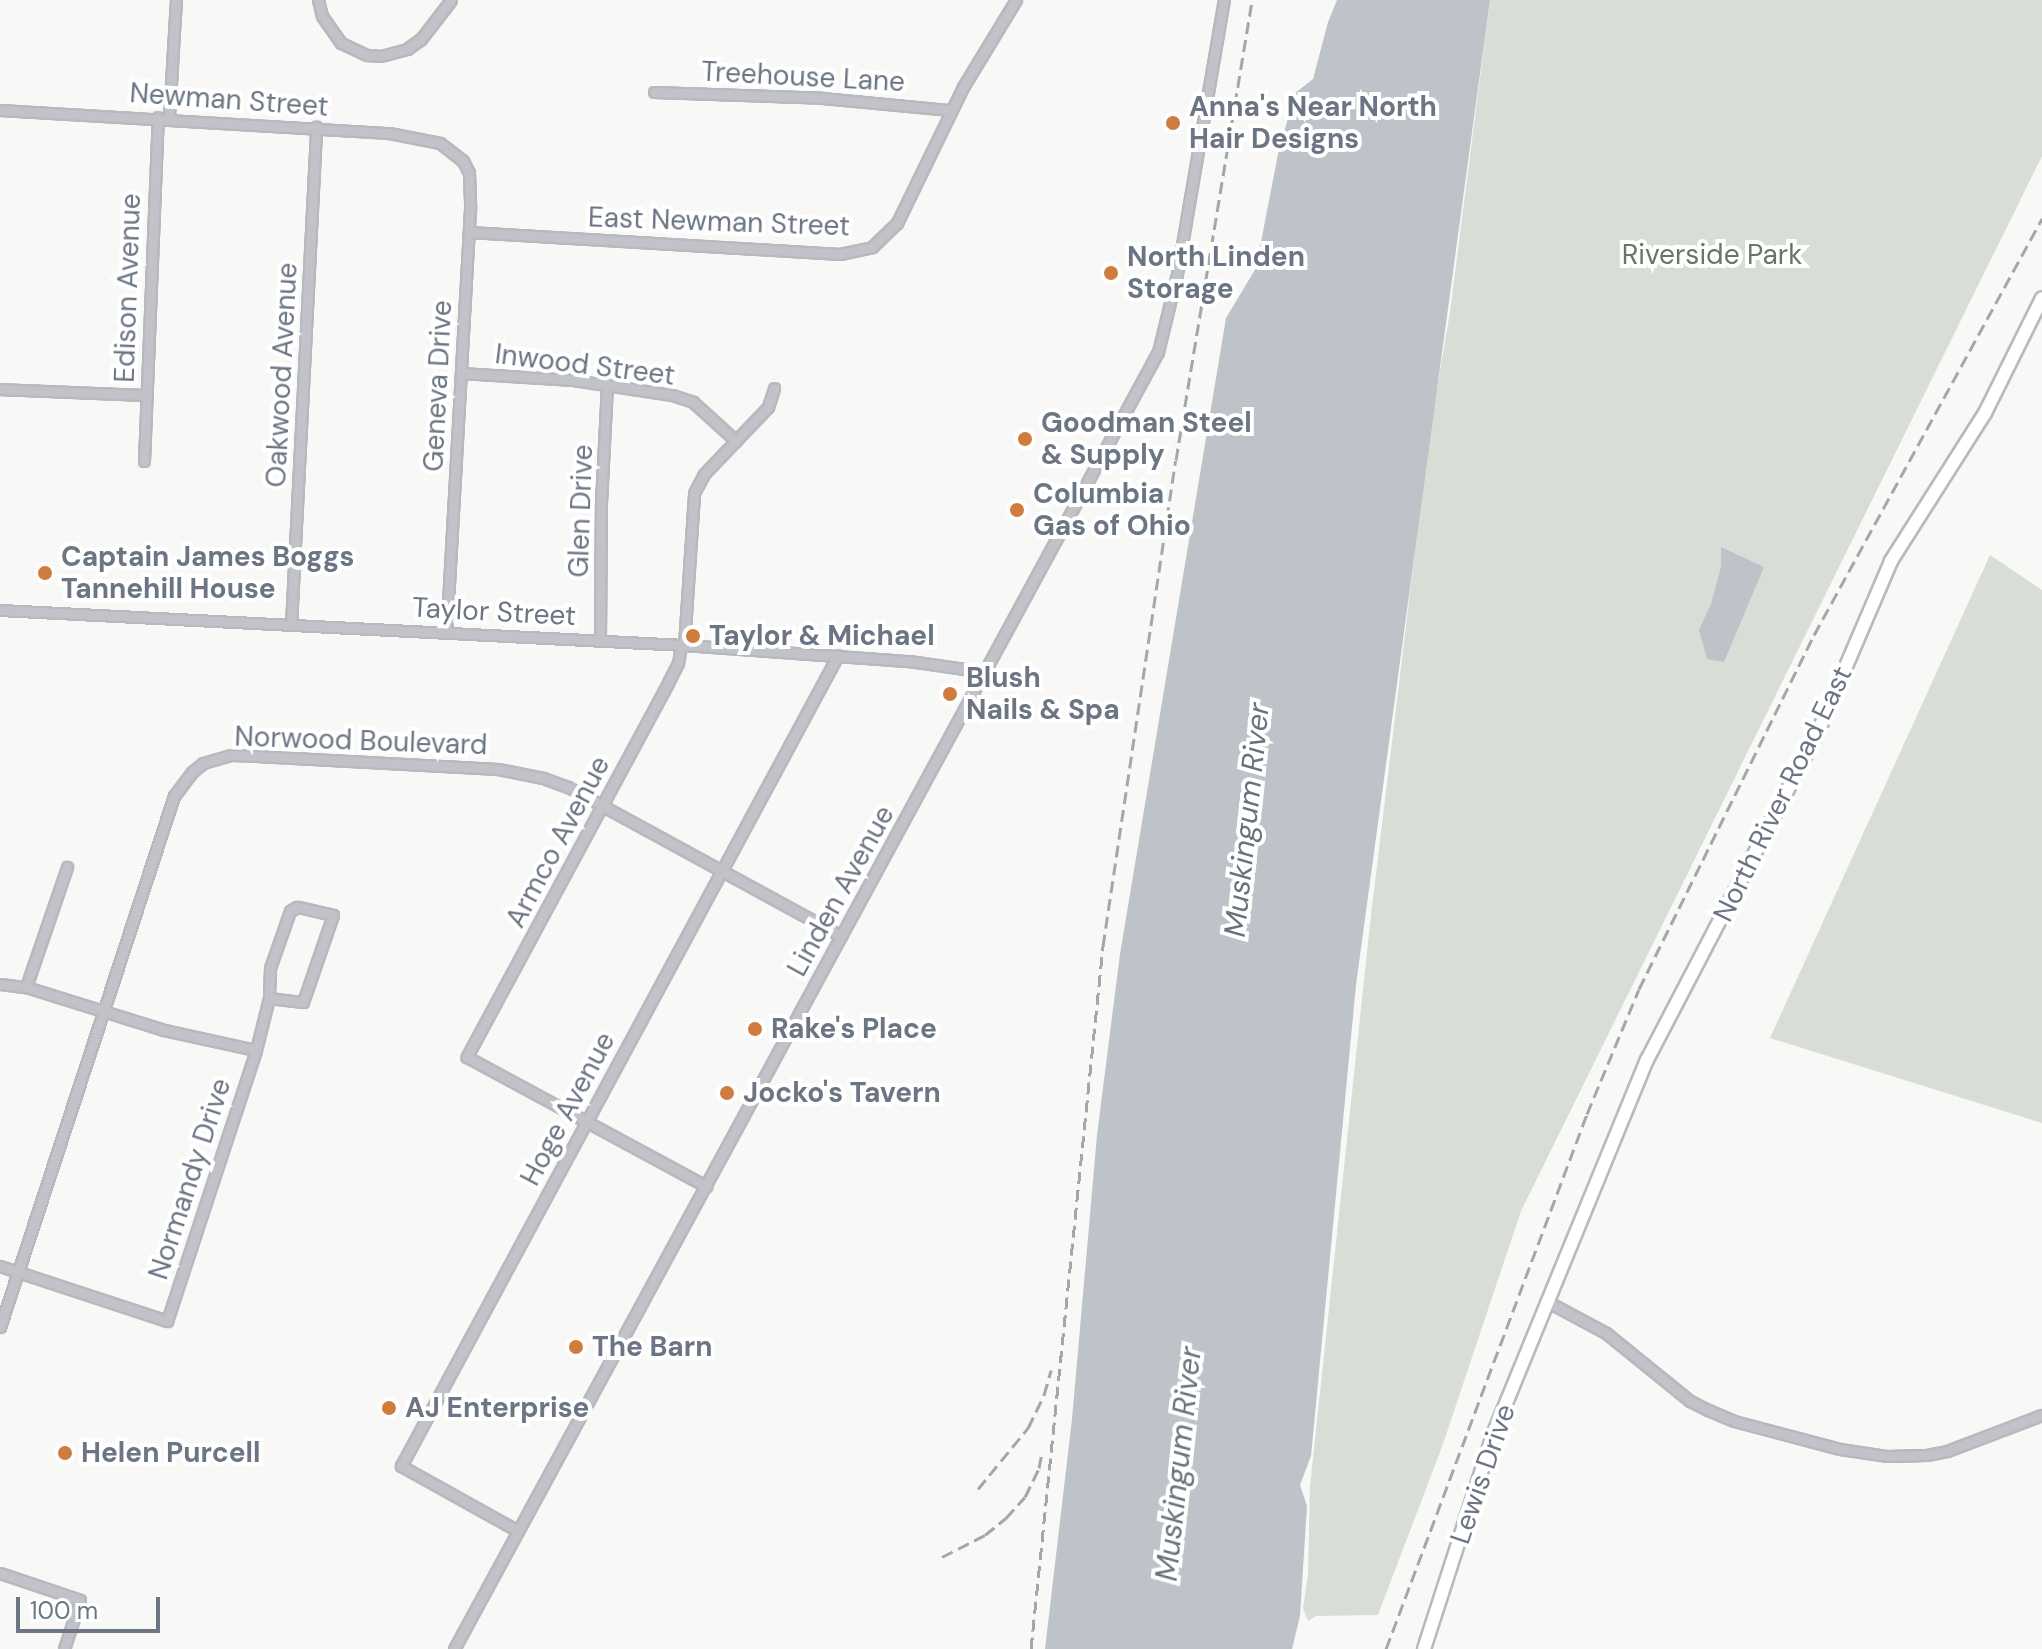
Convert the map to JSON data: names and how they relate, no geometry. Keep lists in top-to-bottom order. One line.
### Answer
{"streets":{"main road":["North River Road East","Lewis Drive"],"street":["Treehouse Lane","Newman Street","East Newman Street","Edison Avenue","Inwood Street","Oakwood Avenue","Geneva Drive","Glen Drive","Taylor Street","Norwood Boulevard","Armco Avenue","Linden Avenue","Hoge Avenue","Normandy Drive"]},"crossings":[["Treehouse Lane","East Newman Street"],["Newman Street","Edison Avenue"],["Newman Street","Oakwood Avenue"],["Newman Street","Geneva Drive"],["East Newman Street","Geneva Drive"],["Inwood Street","Geneva Drive"],["Inwood Street","Glen Drive"],["Inwood Street","Armco Avenue"],["Oakwood Avenue","Taylor Street"],["Geneva Drive","Taylor Street"],["Glen Drive","Taylor Street"],["Taylor Street","Armco Avenue"],["Taylor Street","Linden Avenue"],["Taylor Street","Hoge Avenue"],["Norwood Boulevard","Armco Avenue"],["Norwood Boulevard","Linden Avenue"],["Norwood Boulevard","Hoge Avenue"],["Norwood Boulevard","Normandy Drive"],["North River Road East","Lewis Drive"],["Armco Avenue","Hoge Avenue"],["Linden Avenue","Hoge Avenue"]],"water":["Muskingum River"],"parks":["Riverside Park"],"places":["Anna's Near North Hair Designs","North Linden Storage","Goodman Steel & Supply","Columbia Gas of Ohio","Captain James Boggs Tannehill House","Taylor & Michael","Blush Nails & Spa","Rake's Place","Jocko's Tavern","The Barn","AJ Enterprise","Helen Purcell"],"scale_bar":"100 m"}
